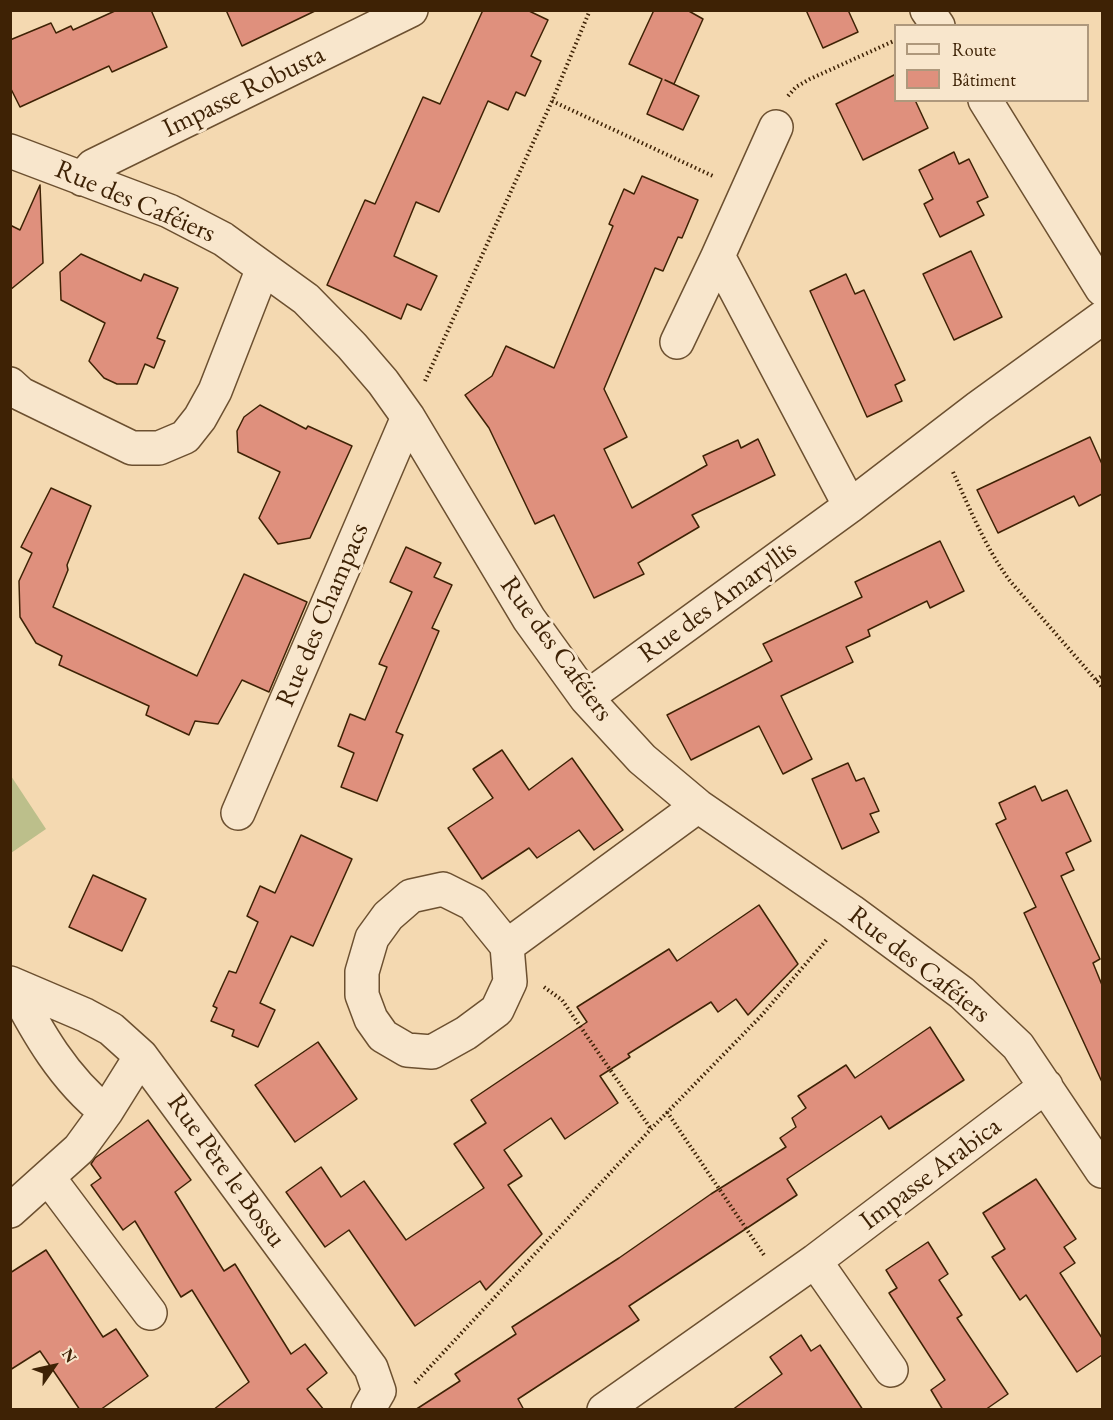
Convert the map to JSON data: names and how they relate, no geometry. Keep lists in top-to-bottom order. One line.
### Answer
{"streets":{"street":["Impasse Robusta","Rue des Caféiers","Rue des Amaryllis","Rue des Champacs","Rue Père le Bossu","Impasse Arabica"]},"crossings":[["Impasse Robusta","Rue des Caféiers"],["Rue des Caféiers","Rue des Amaryllis"],["Rue des Caféiers","Rue des Champacs"],["Rue des Caféiers","Impasse Arabica"]],"legend":["Route","Bâtiment"],"north":"top right"}
